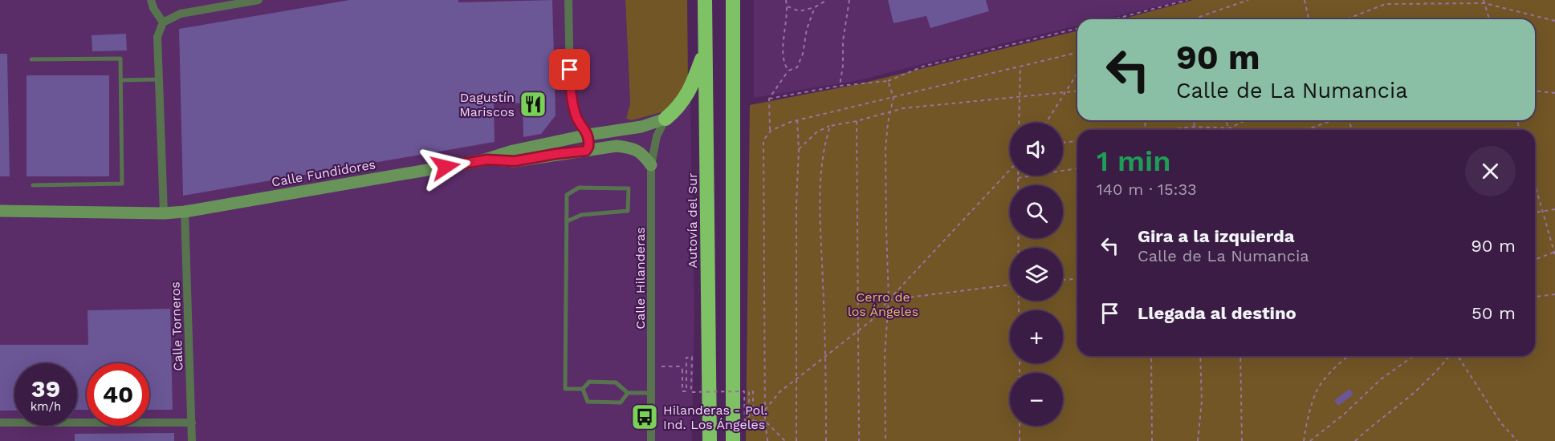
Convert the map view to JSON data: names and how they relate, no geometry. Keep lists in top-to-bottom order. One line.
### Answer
{"streets":{"highway":["Autovía del Sur"],"street":["Calle Fundidores","Calle Hilanderas","Calle Torneros"]},"crossings":[["Calle Fundidores","Calle Hilanderas"],["Calle Fundidores","Calle Torneros"]],"parks":["Cerro de los Ángeles"],"places":{"restaurant":["Dagustín Mariscos"],"bus stop":["Hilanderas - Pol. Ind. Los Ángeles"]},"page":{"turn":["90 m","Calle de La Numancia"],"map_buttons":["+","−"],"heading":["1 min","140 m · 15:33"],"list":[{"name":"Gira a la izquierda","note":"Calle de La Numancia","value":"90 m"},{"name":"Llegada al destino","value":"50 m"}],"speed":"39 km/h","limit":"40"}}
